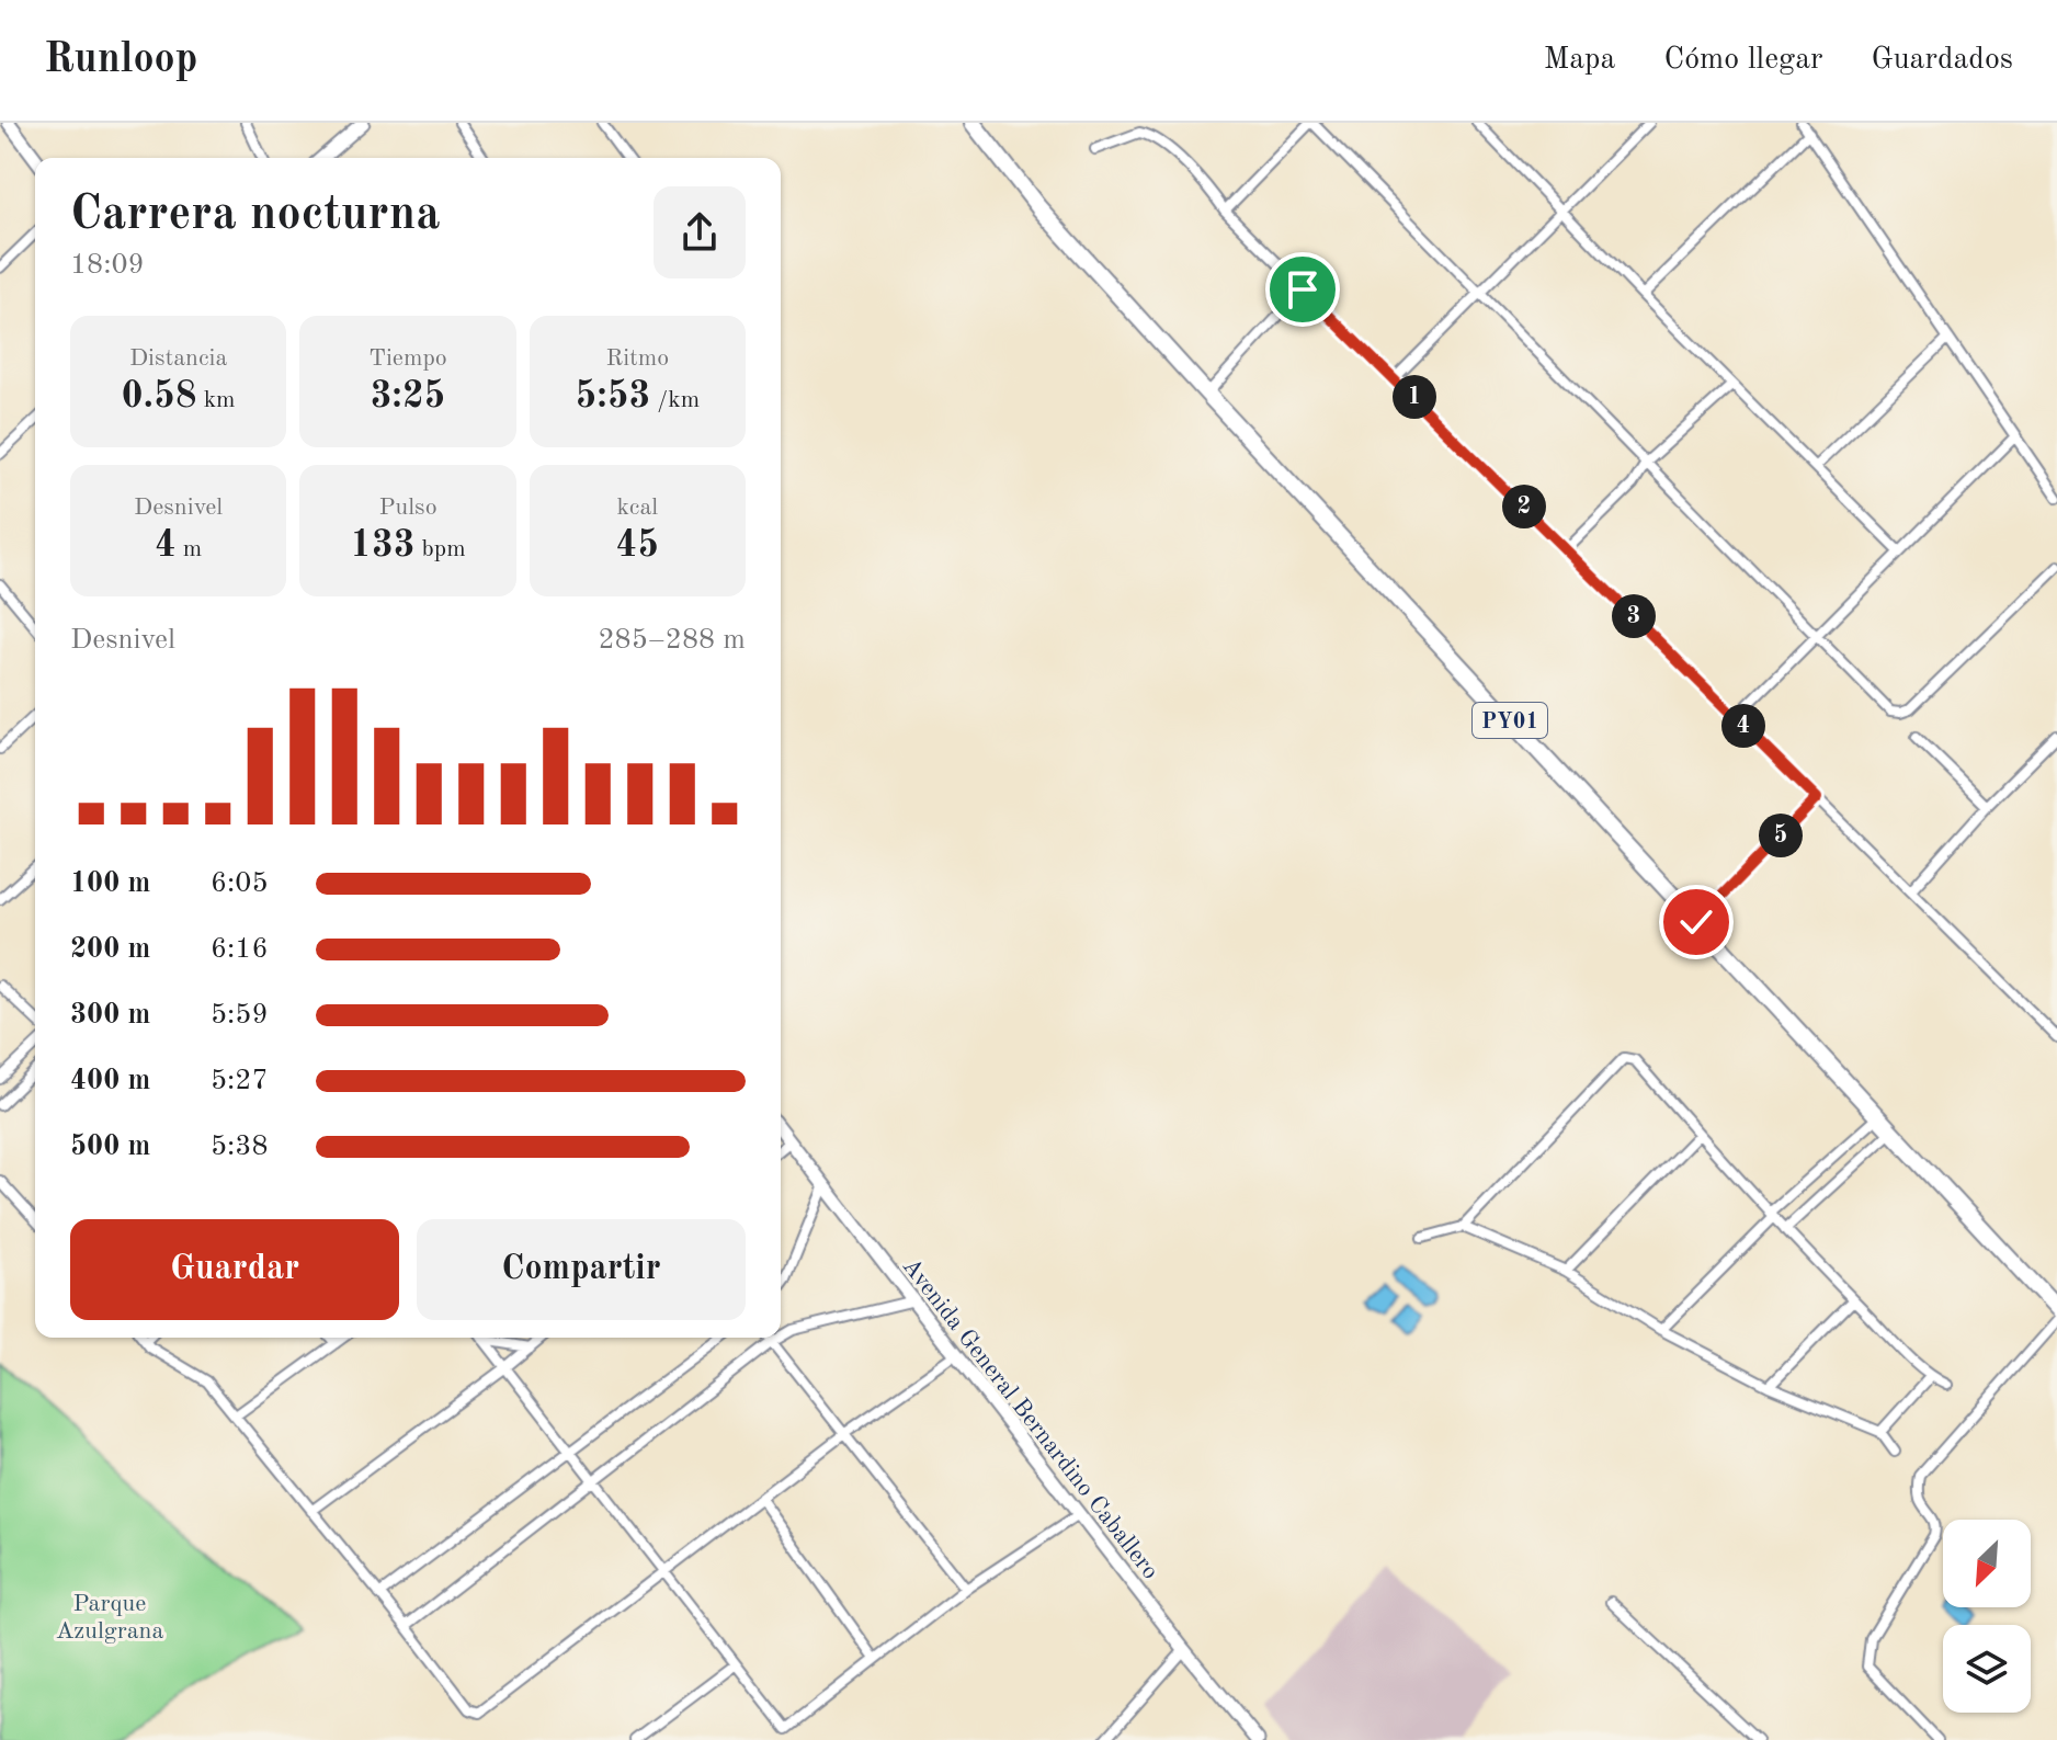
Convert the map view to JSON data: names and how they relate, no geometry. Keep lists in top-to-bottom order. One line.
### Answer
{"streets":{"highway":["PY01"],"main road":["Avenida General Bernardino Caballero"]},"parks":["Parque Azulgrana"],"north":"bottom left","page":{"header":"Runloop","nav":["Mapa","Cómo llegar","Guardados"],"heading":["Carrera nocturna","18:09"],"stats":[["Distancia","0.58 km"],["Tiempo","3:25"],["Ritmo","5:53 /km"],["Desnivel","4 m"],["Pulso","133 bpm"],["kcal","45"]],"pins":["1","2","3","4","5"],"chart":["Desnivel","285–288 m"],"list":[{"name":"100 m","note":"6:05"},{"name":"200 m","note":"6:16"},{"name":"300 m","note":"5:59"},{"name":"400 m","note":"5:27"},{"name":"500 m","note":"5:38"}],"buttons":["Guardar","Compartir"]}}
